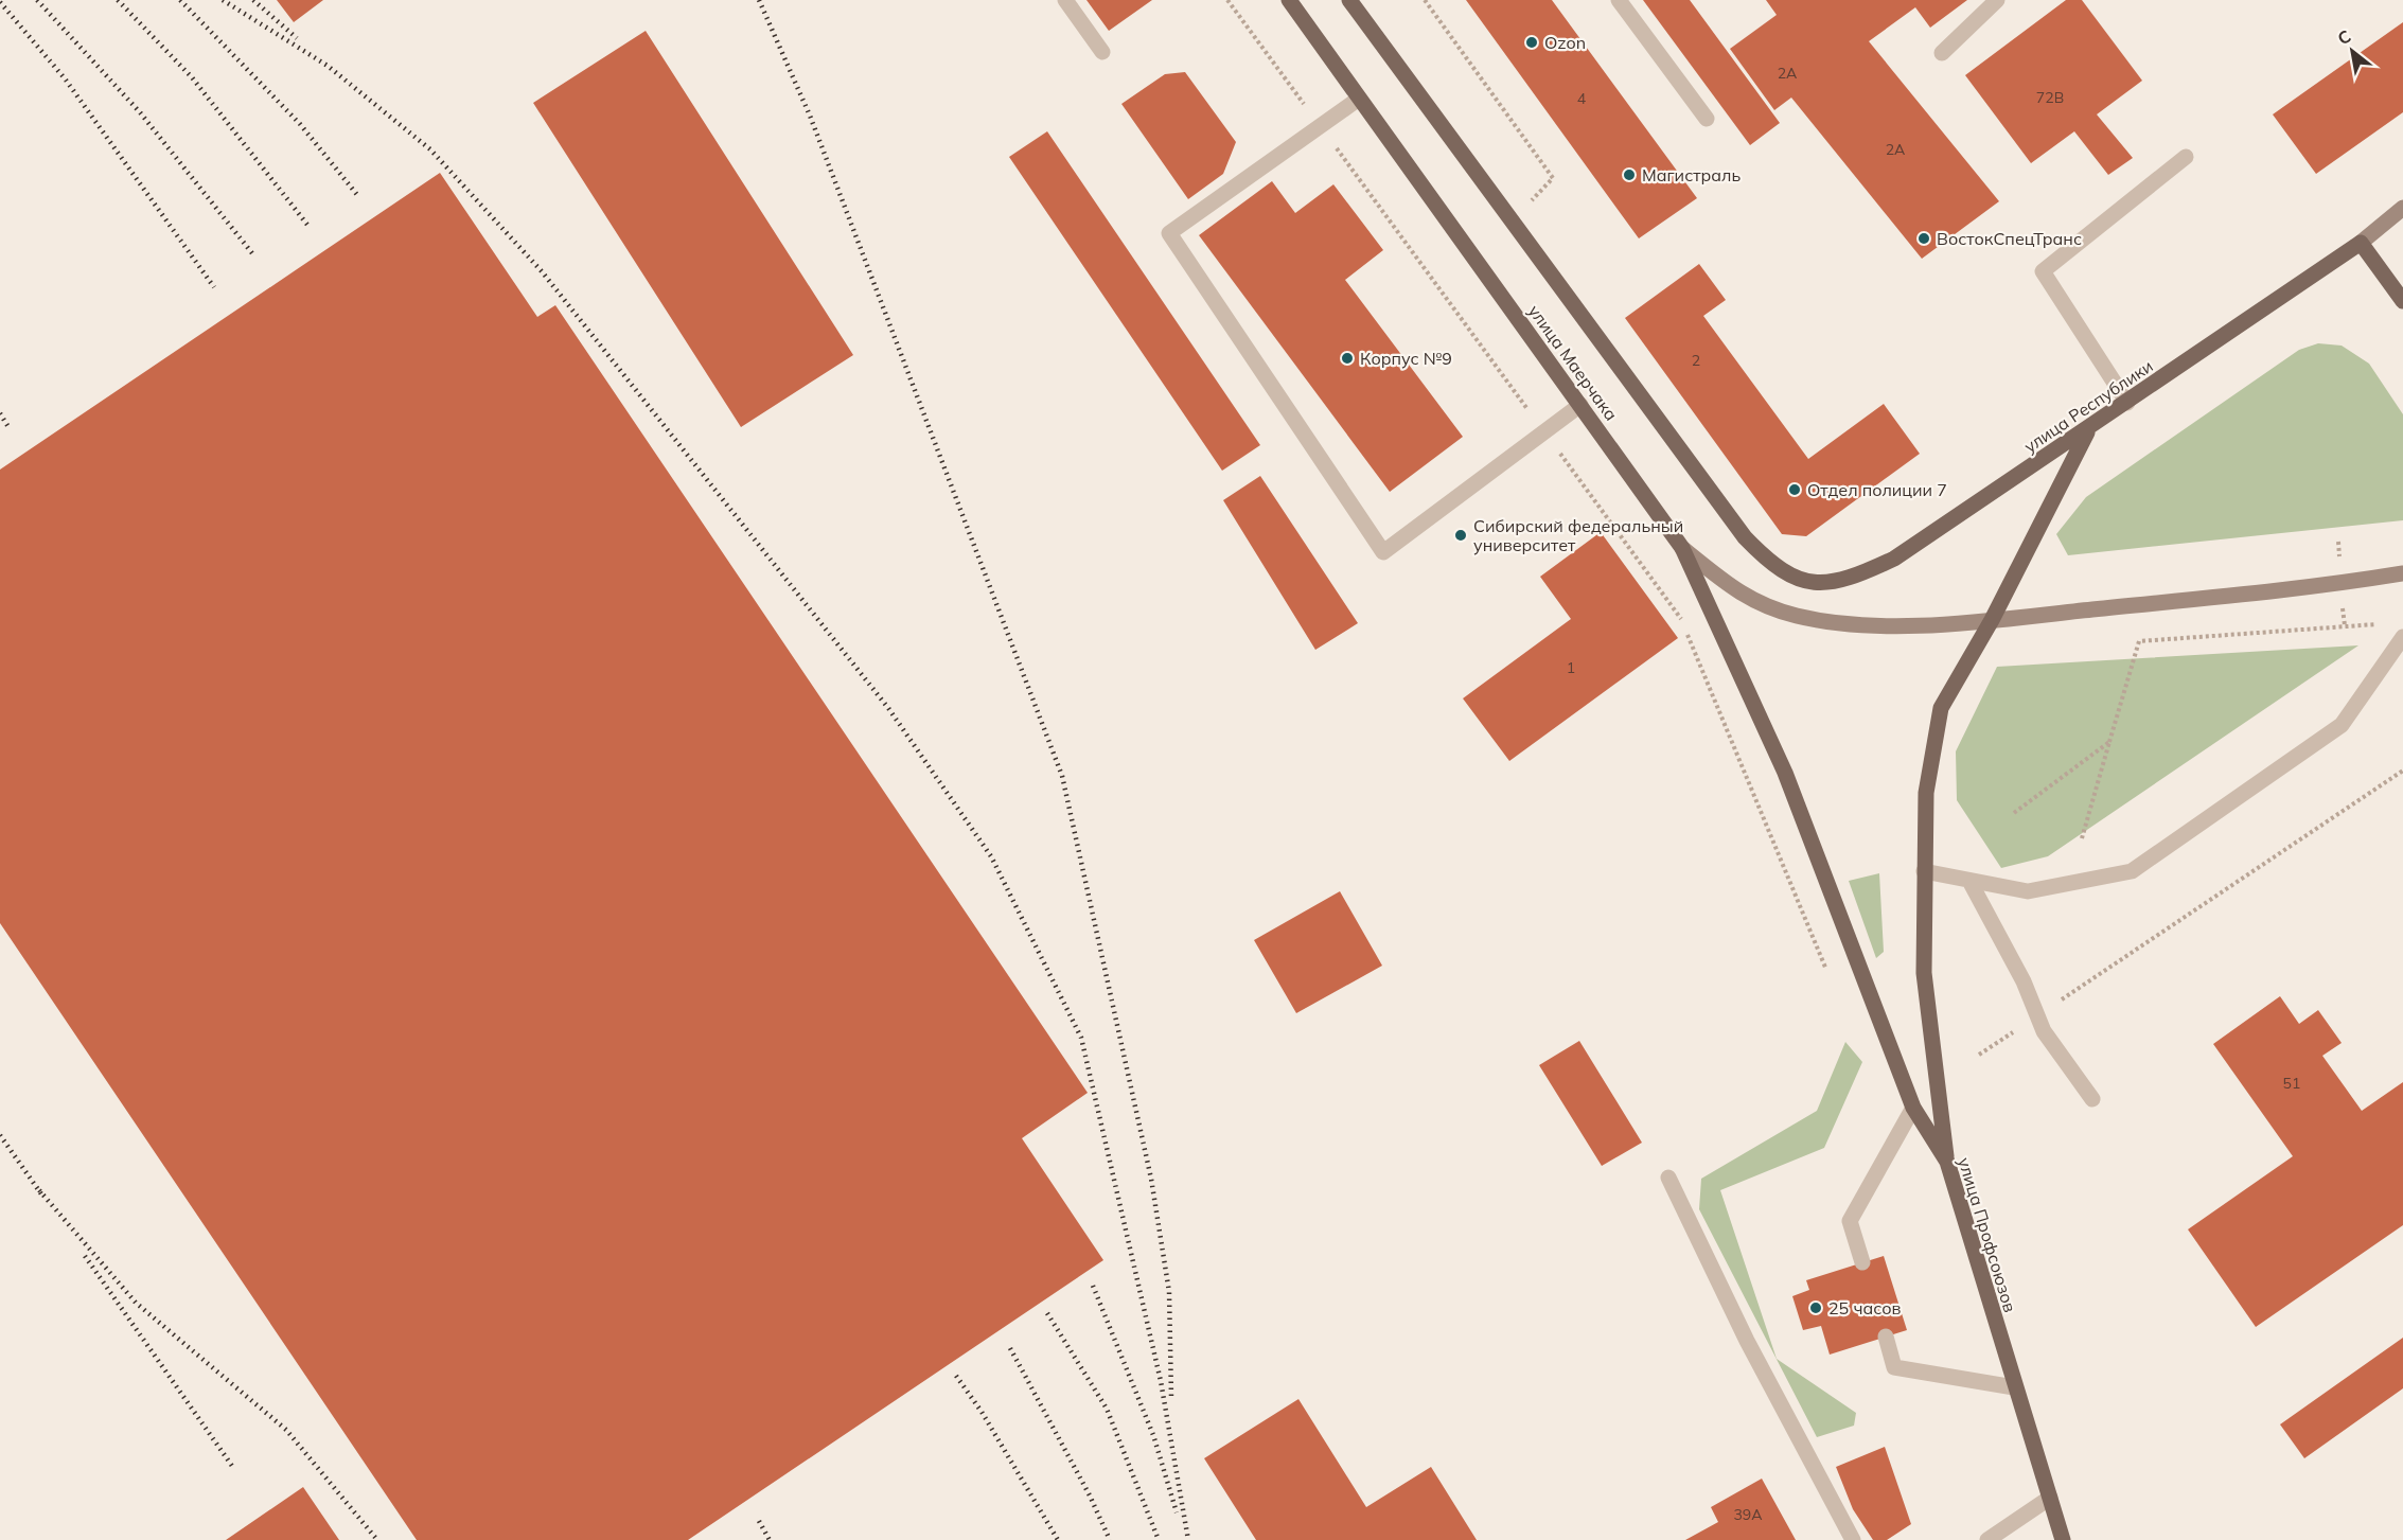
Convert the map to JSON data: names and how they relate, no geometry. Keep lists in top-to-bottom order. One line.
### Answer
{"streets":{"main road":["улица Маерчака","улица Республики","улица Профсоюзов"]},"crossings":[["улица Маерчака","улица Республики"],["улица Маерчака","улица Профсоюзов"]],"places":["Ozon","Магистраль","ВостокСпецТранс","Корпус №9","Отдел полиции 7","Сибирский федеральный университет","25 часов"],"house_numbers":["2А","72В","4","2А","2","1","51","39А"],"north":"top left"}
